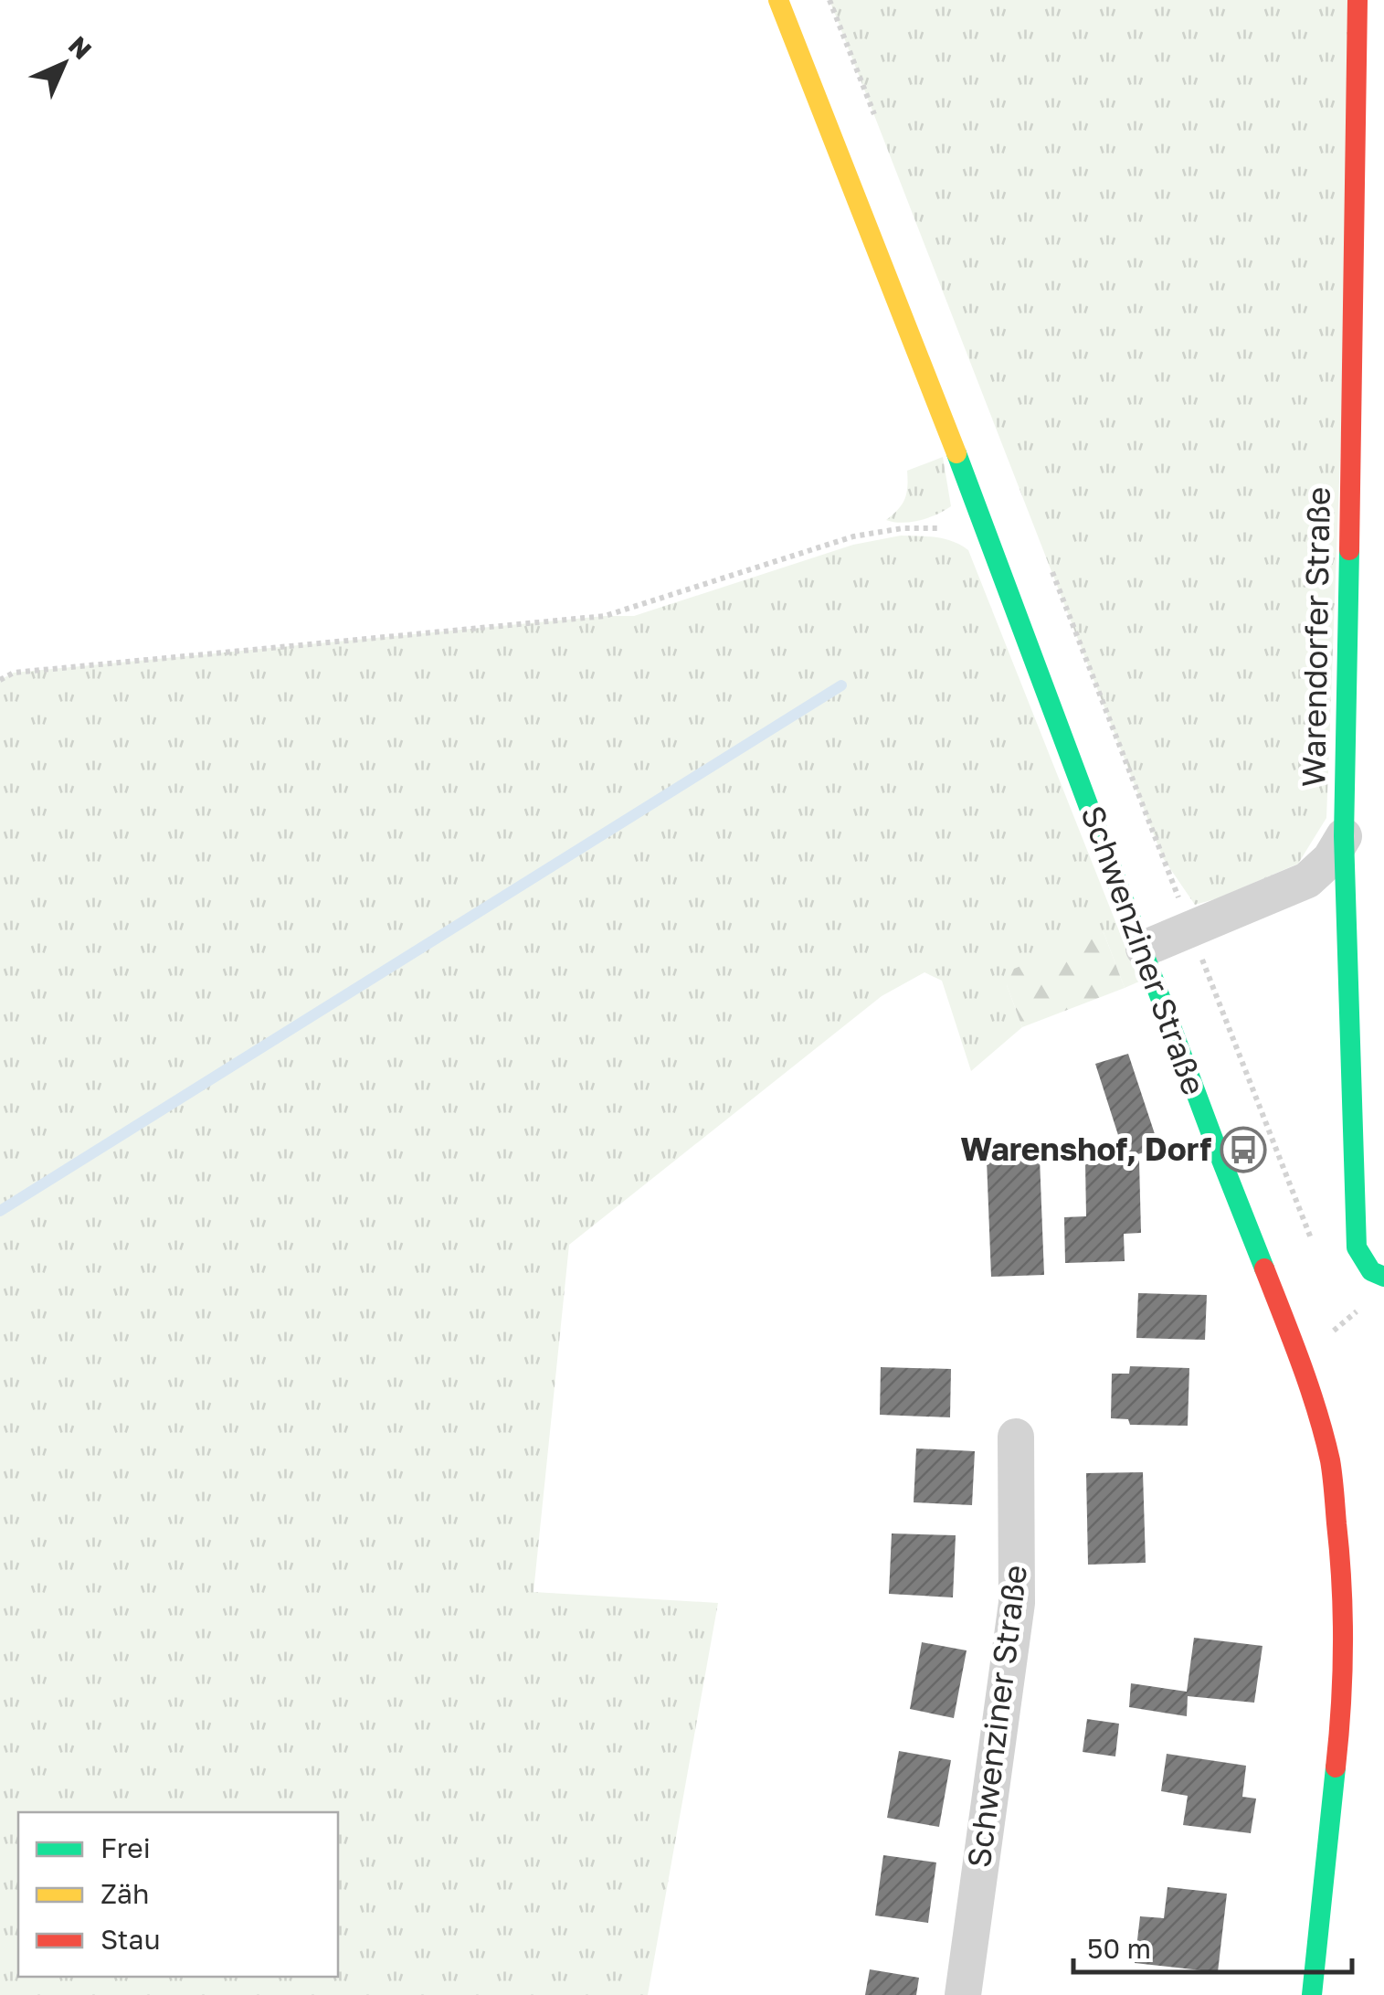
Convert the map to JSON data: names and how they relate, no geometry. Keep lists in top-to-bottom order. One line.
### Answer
{"streets":{"main road":["Warendorfer Straße","Schwenziner Straße"]},"places":{"bus stop":["Warenshof, Dorf"]},"legend":["Frei","Zäh","Stau"],"scale_bar":"50 m","north":"top right"}
